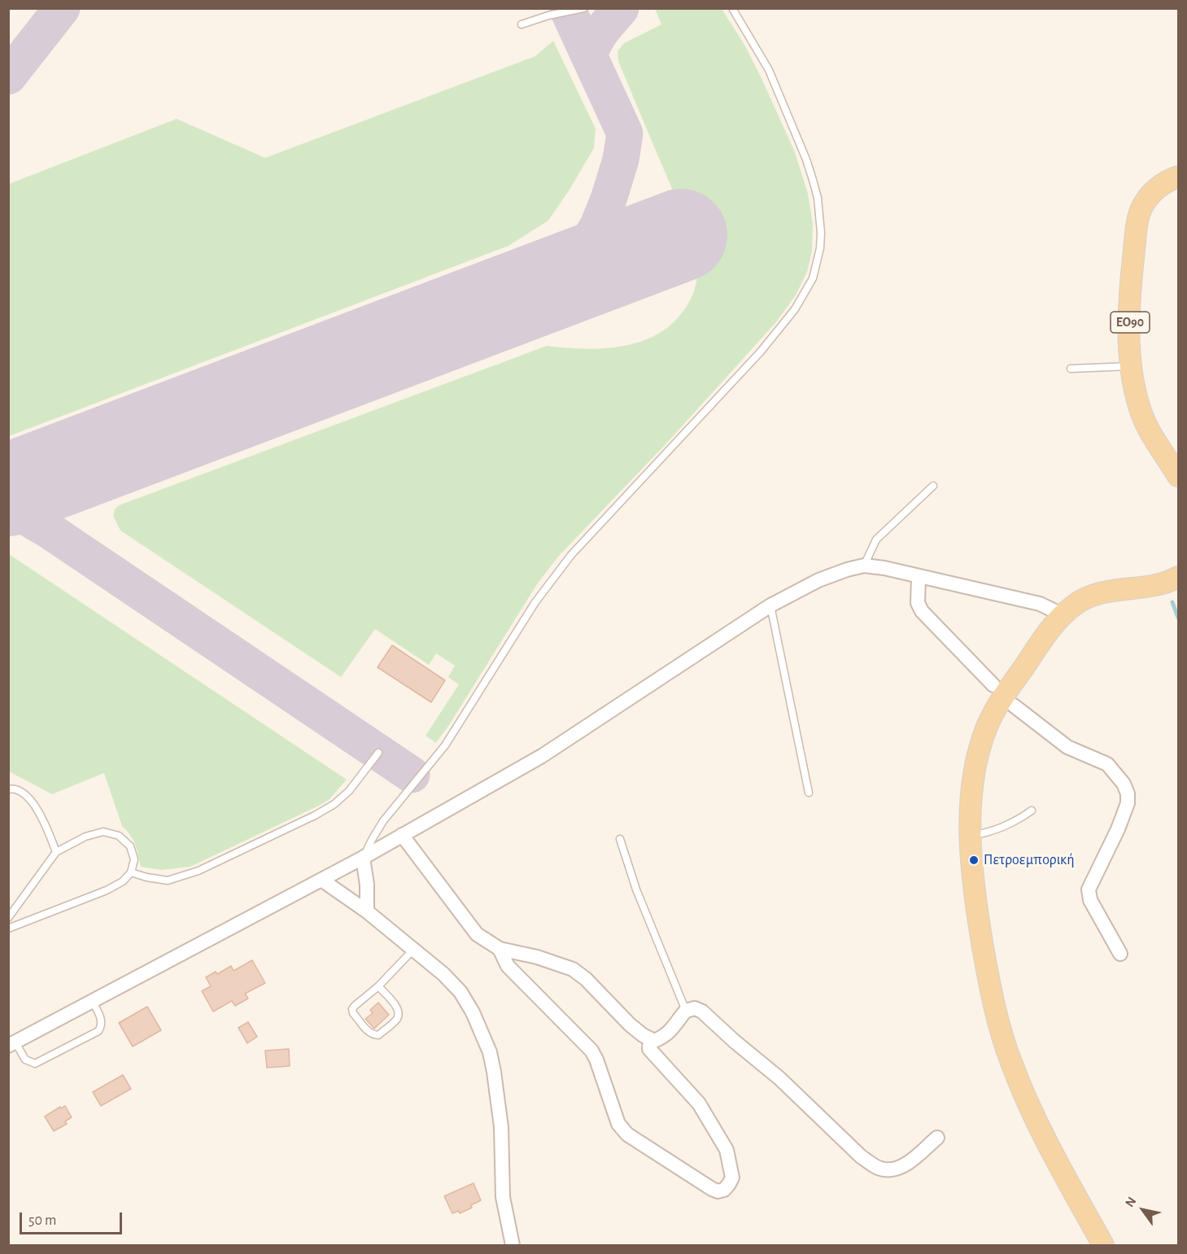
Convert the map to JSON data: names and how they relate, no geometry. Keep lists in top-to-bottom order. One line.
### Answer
{"streets":{"main road":["ΕΟ90"]},"places":["Πετροεμπορική"],"scale_bar":"50 m","north":"top left"}
